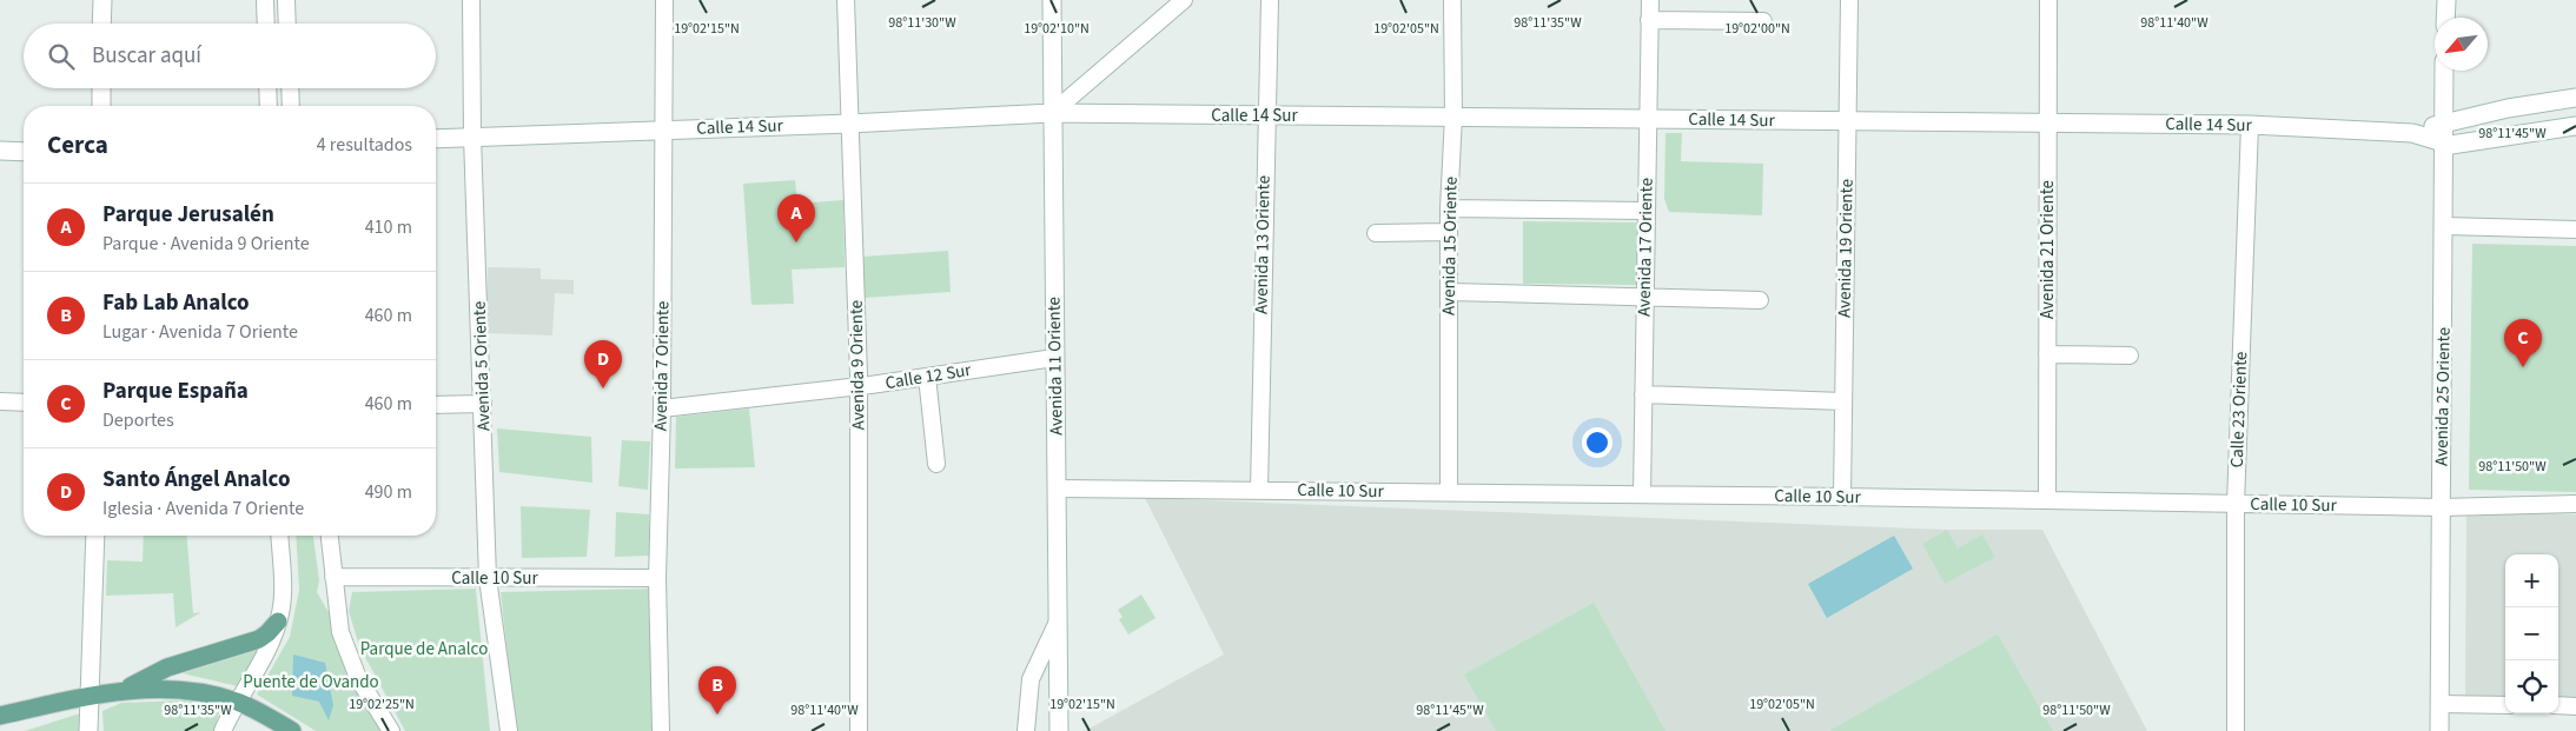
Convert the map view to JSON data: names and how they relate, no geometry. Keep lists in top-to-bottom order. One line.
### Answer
{"streets":{"main road":["Calle 14 Sur","Avenida 11 Oriente","Avenida 25 Oriente"],"street":["Avenida 13 Oriente","Avenida 15 Oriente","Avenida 17 Oriente","Avenida 19 Oriente","Avenida 21 Oriente","Avenida 9 Oriente","Avenida 5 Oriente","Avenida 7 Oriente","Calle 12 Sur","Calle 23 Oriente","Calle 10 Sur"]},"crossings":[["Calle 14 Sur","Avenida 13 Oriente"],["Calle 14 Sur","Avenida 15 Oriente"],["Calle 14 Sur","Avenida 17 Oriente"],["Calle 14 Sur","Avenida 19 Oriente"],["Calle 14 Sur","Avenida 21 Oriente"],["Calle 14 Sur","Avenida 9 Oriente"],["Calle 14 Sur","Avenida 5 Oriente"],["Calle 14 Sur","Avenida 7 Oriente"],["Calle 14 Sur","Avenida 11 Oriente"],["Calle 14 Sur","Avenida 25 Oriente"],["Calle 14 Sur","Calle 23 Oriente"],["Avenida 13 Oriente","Calle 10 Sur"],["Avenida 15 Oriente","Calle 10 Sur"],["Avenida 17 Oriente","Calle 10 Sur"],["Avenida 19 Oriente","Calle 10 Sur"],["Avenida 21 Oriente","Calle 10 Sur"],["Avenida 9 Oriente","Calle 12 Sur"],["Avenida 5 Oriente","Calle 10 Sur"],["Avenida 7 Oriente","Calle 12 Sur"],["Avenida 7 Oriente","Calle 10 Sur"],["Avenida 11 Oriente","Calle 12 Sur"],["Avenida 11 Oriente","Calle 10 Sur"],["Avenida 25 Oriente","Calle 10 Sur"],["Calle 23 Oriente","Calle 10 Sur"]],"parks":["Parque de Analco","Puente de Ovando"],"north":"bottom left","page":{"search":"Buscar aquí","heading":["Cerca","4 resultados"],"list":[{"mark":"A","name":"Parque Jerusalén","note":"Parque · Avenida 9 Oriente","value":"410 m"},{"mark":"B","name":"Fab Lab Analco","note":"Lugar · Avenida 7 Oriente","value":"460 m"},{"mark":"C","name":"Parque España","note":"Deportes","value":"460 m"},{"mark":"D","name":"Santo Ángel Analco","note":"Iglesia · Avenida 7 Oriente","value":"490 m"}],"pins":["A","C","D","B"],"map_buttons":["+","−"]},"coordinates":["98°11'30\"W","98°11'40\"W","98°11'35\"W","19°02'15\"N","19°02'10\"N","19°02'05\"N","19°02'00\"N","98°11'45\"W","98°11'50\"W","19°02'25\"N"]}
